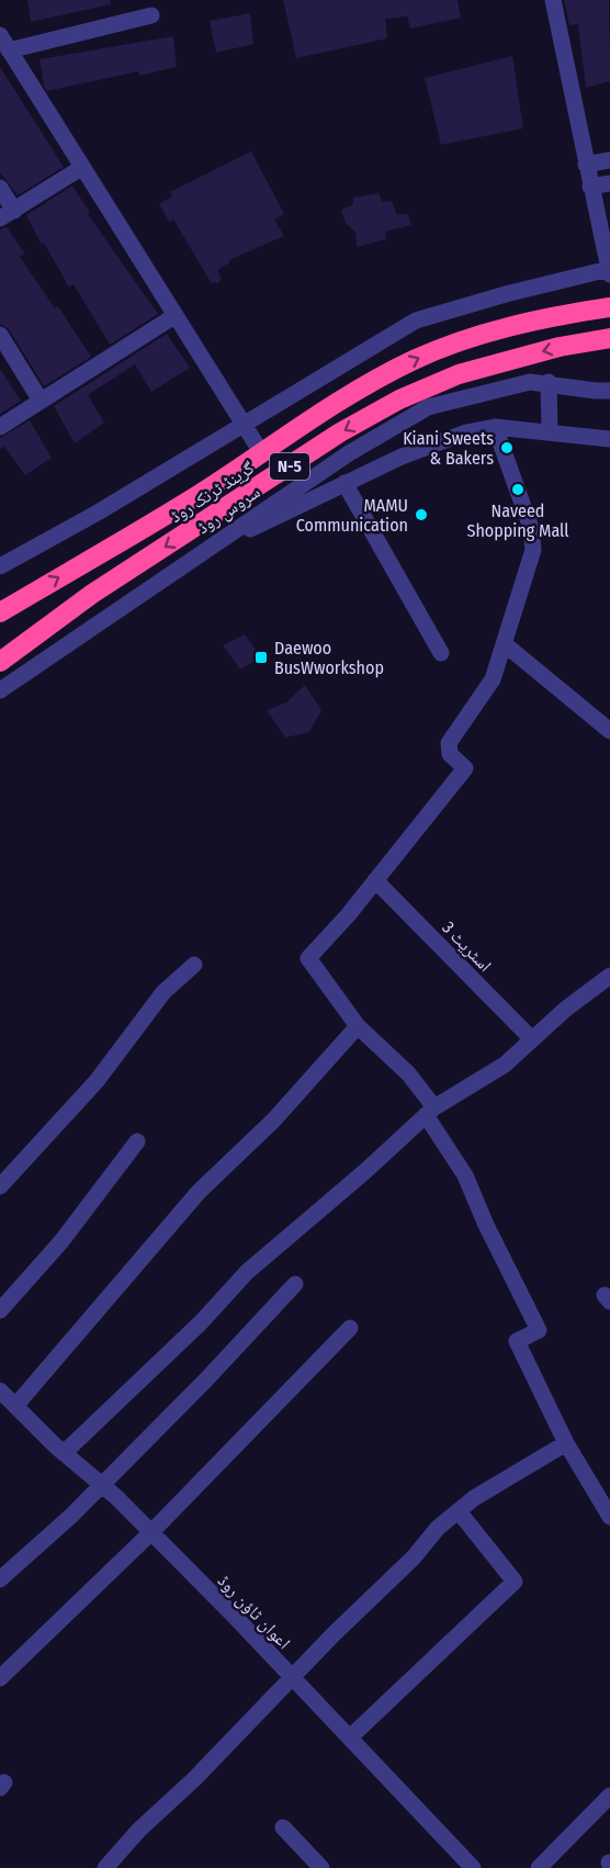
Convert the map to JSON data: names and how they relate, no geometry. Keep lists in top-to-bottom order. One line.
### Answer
{"streets":{"highway":["N-5","گرینڈ ٹرنک روڈ"],"street":["سروس روڈ","اسٹریٹ 3","اعوان ٹاؤن روڈ"]},"places":{"other":["Kiani Sweets & Bakers","Naveed Shopping Mall","MAMU Communication"],"transit":["Daewoo BusWworkshop"]}}
